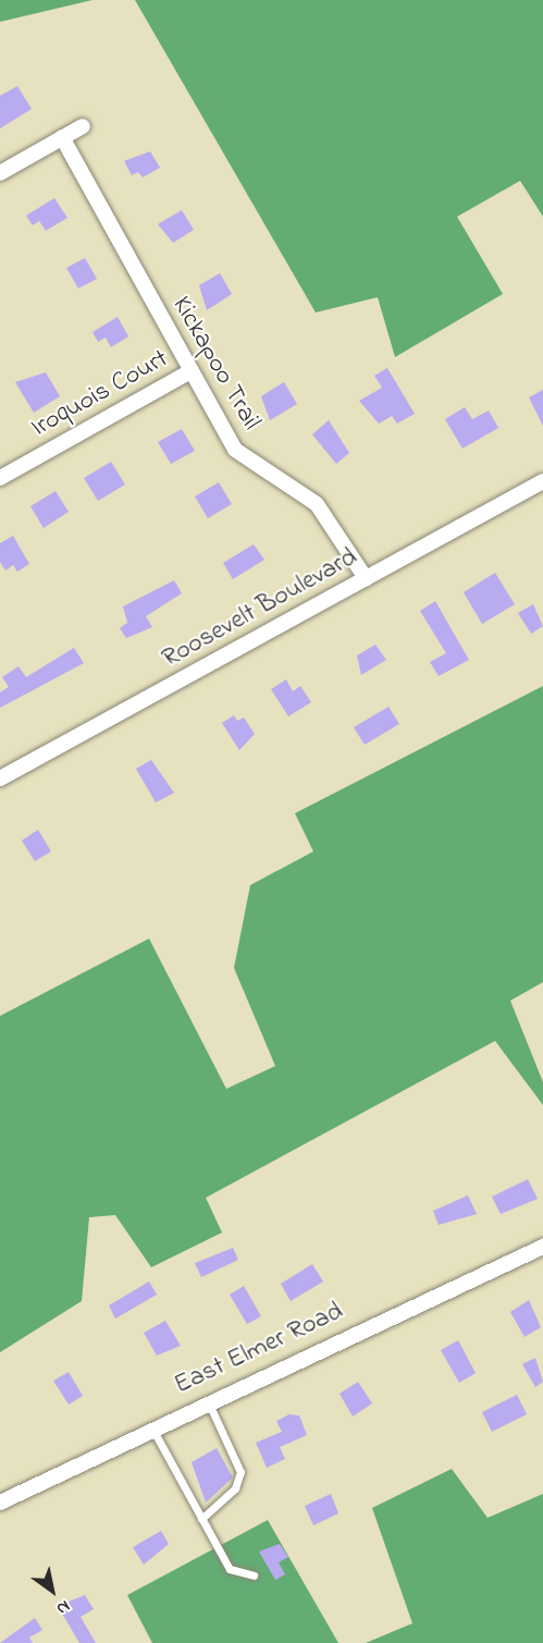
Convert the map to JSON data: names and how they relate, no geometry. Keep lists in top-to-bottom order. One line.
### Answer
{"streets":{"street":["Kickapoo Trail","Iroquois Court","Roosevelt Boulevard","East Elmer Road"]},"crossings":[["Kickapoo Trail","Iroquois Court"],["Kickapoo Trail","Roosevelt Boulevard"]],"north":"bottom right"}
